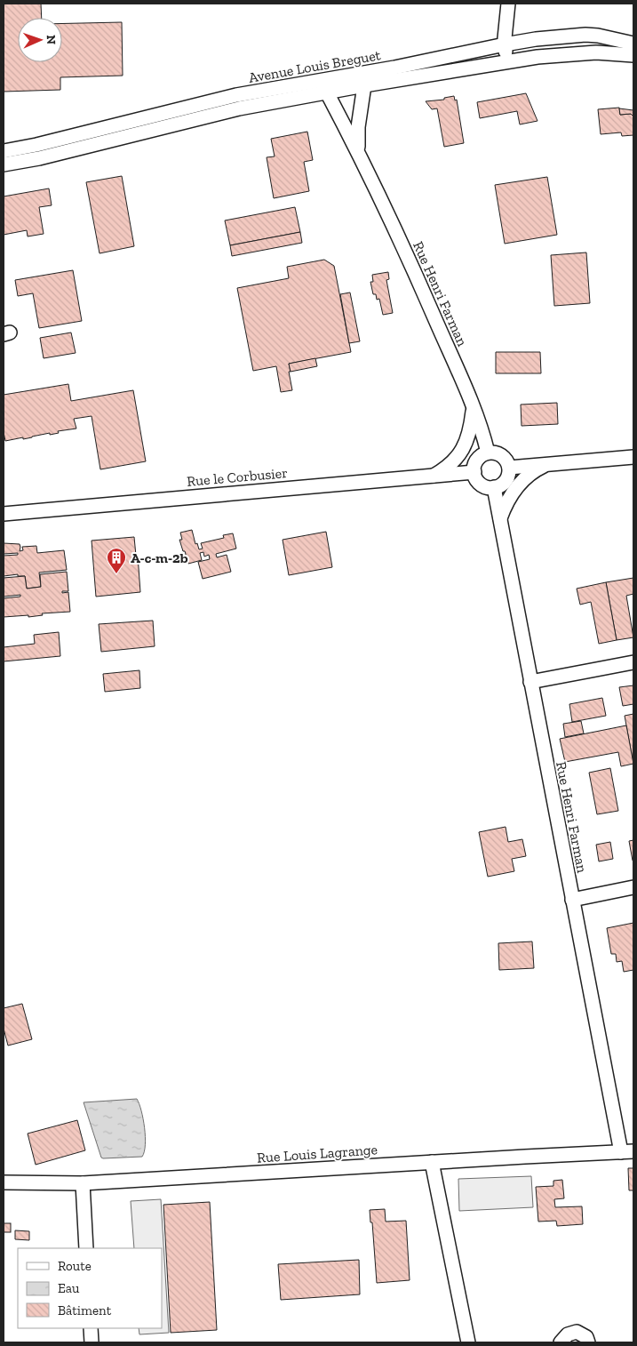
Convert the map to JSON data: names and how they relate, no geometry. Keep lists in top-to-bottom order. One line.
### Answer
{"streets":{"street":["Avenue Louis Breguet","Rue Henri Farman","Rue le Corbusier","Rue Louis Lagrange"]},"crossings":[["Avenue Louis Breguet","Rue Henri Farman"],["Rue Henri Farman","Rue le Corbusier"],["Rue Henri Farman","Rue Louis Lagrange"]],"places":{"building":["A-c-m-2b"]},"legend":["Route","Eau","Bâtiment"],"north":"right"}
